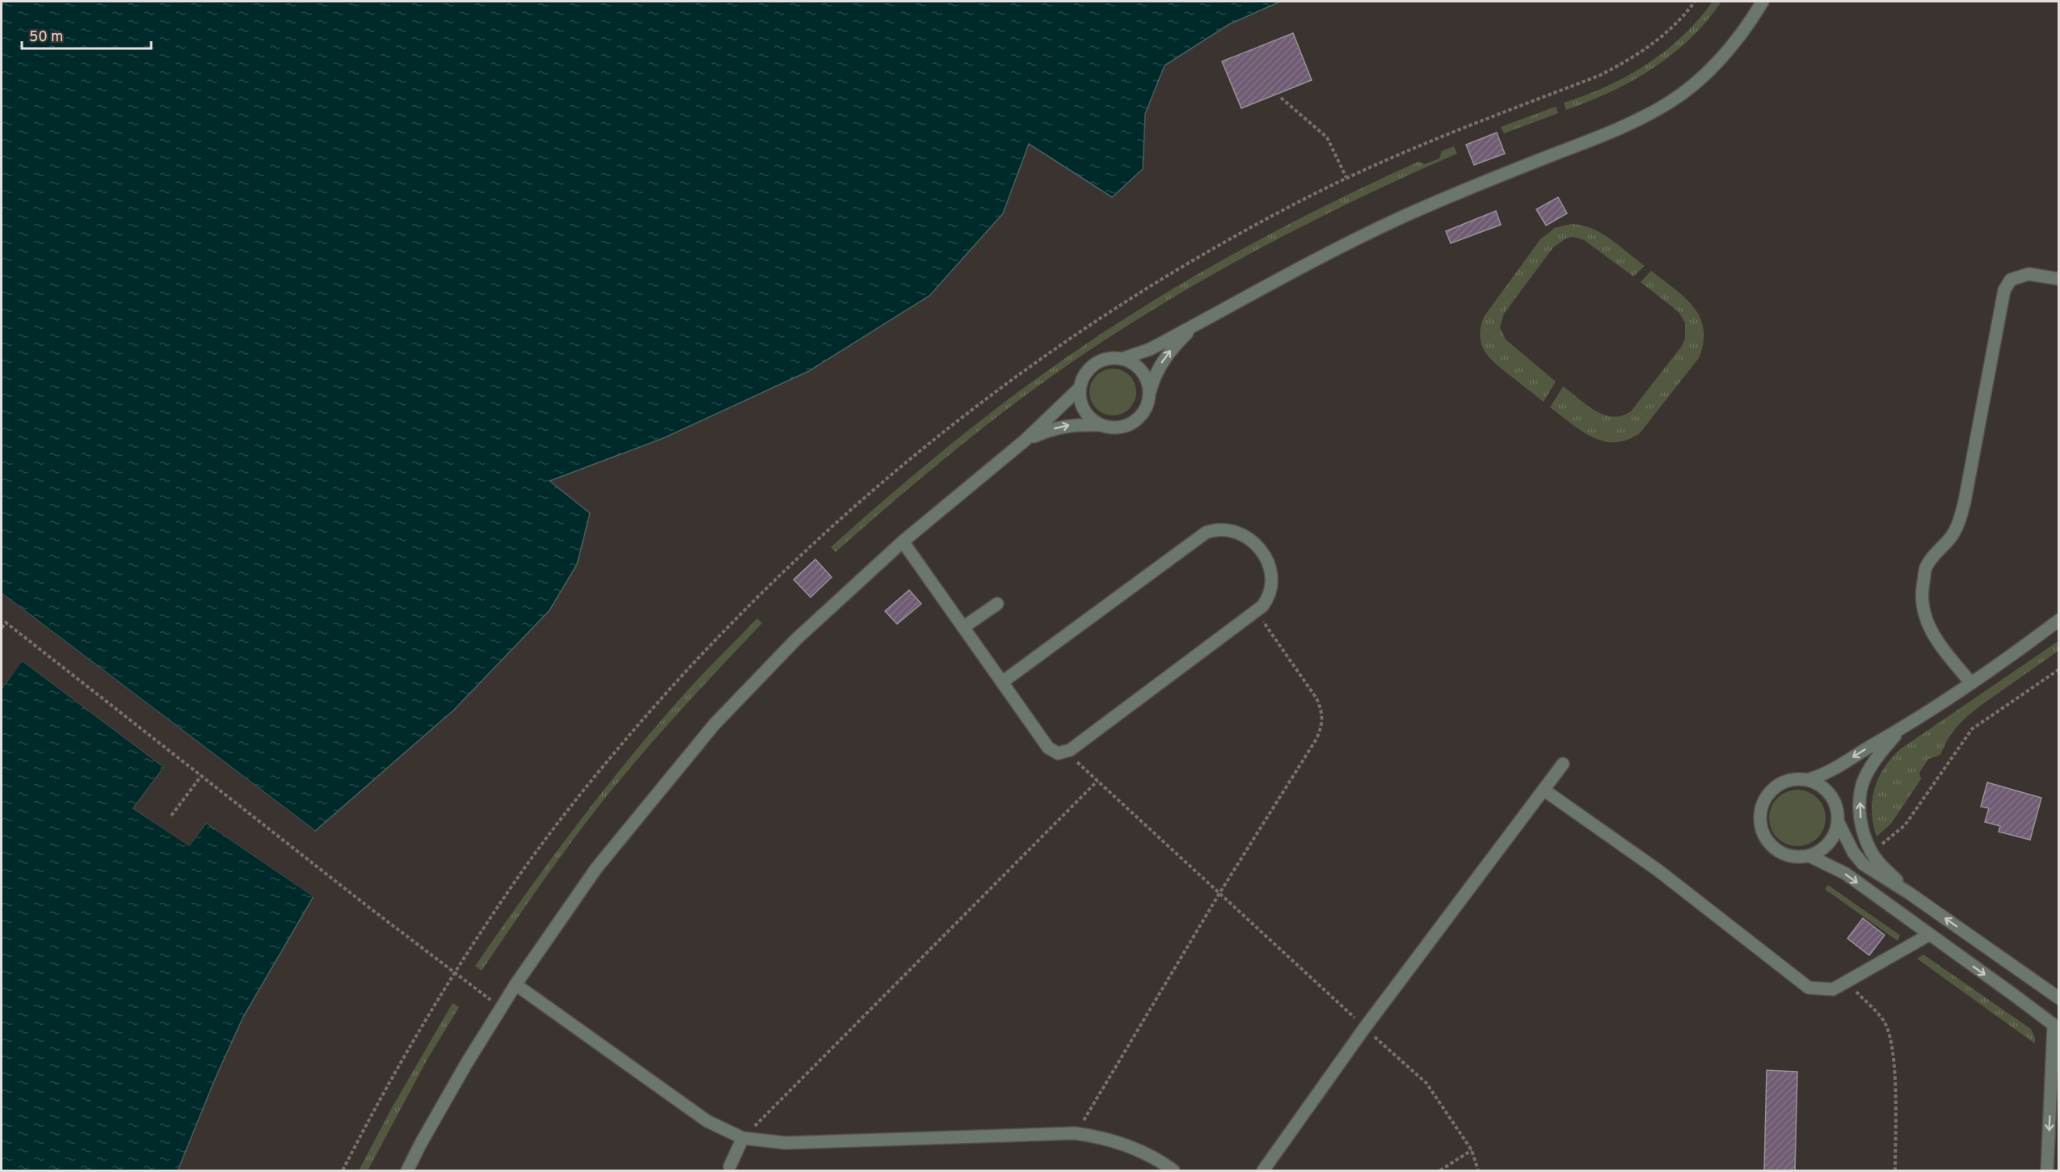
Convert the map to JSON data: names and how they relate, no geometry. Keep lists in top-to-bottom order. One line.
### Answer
{"scale_bar":"50 m"}
